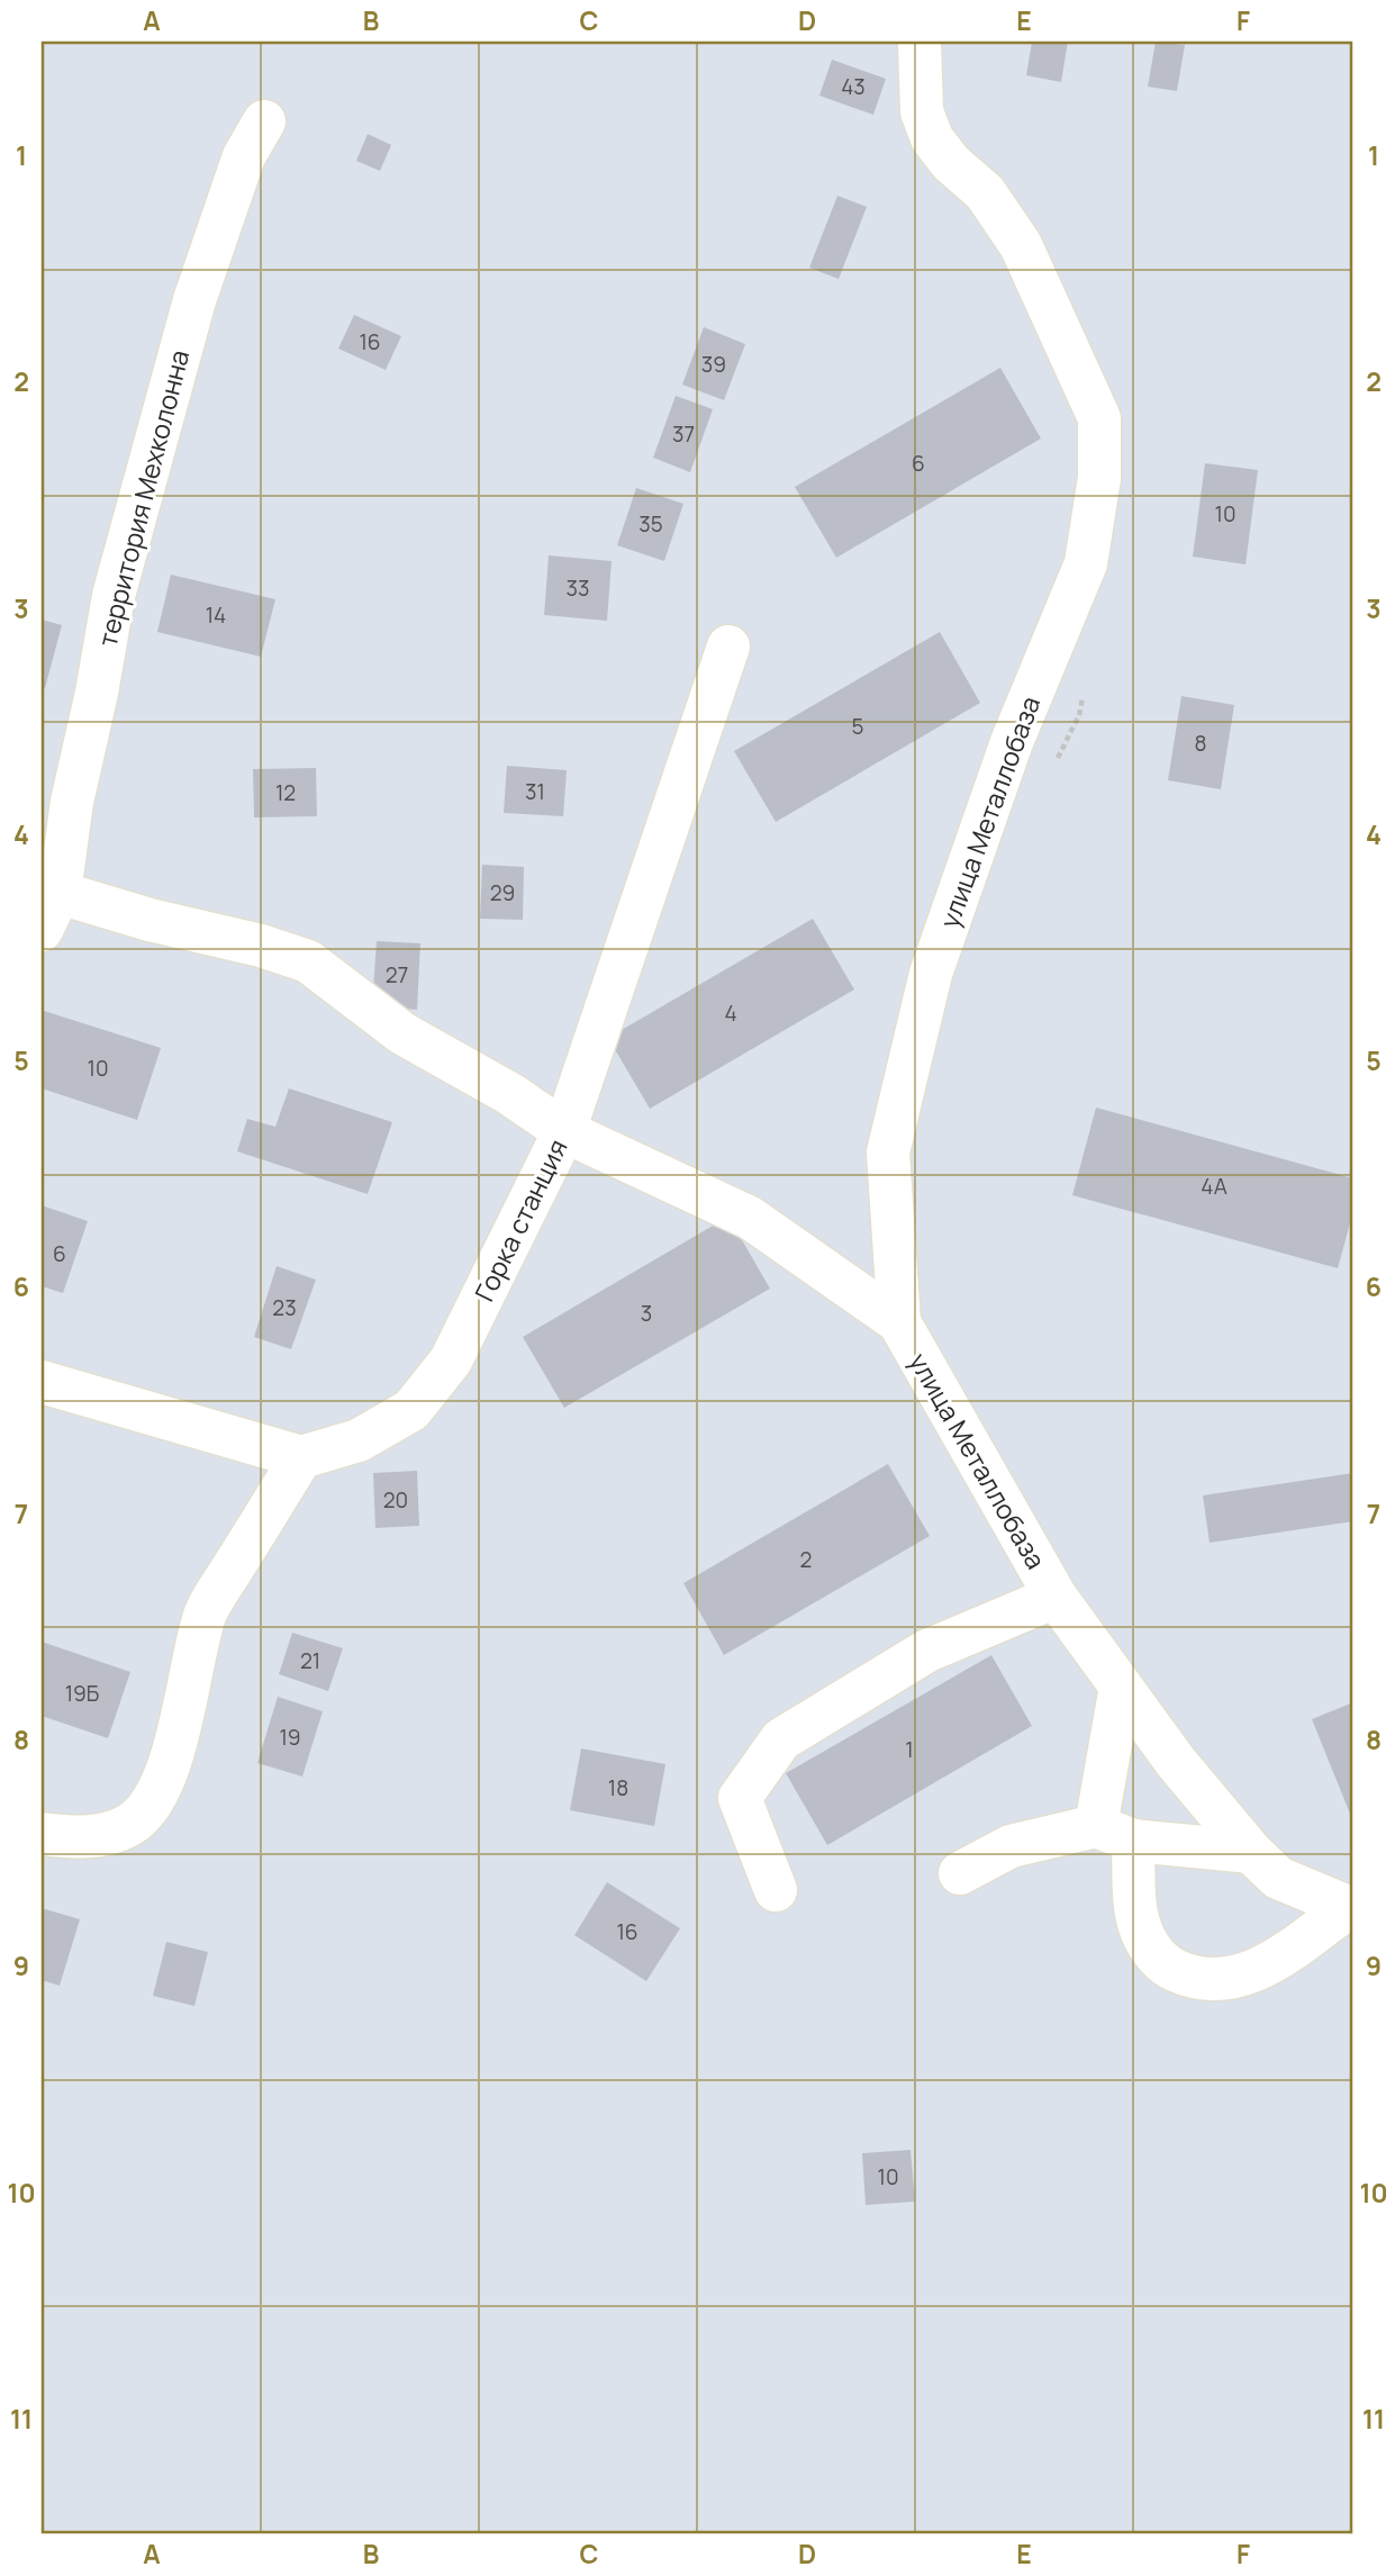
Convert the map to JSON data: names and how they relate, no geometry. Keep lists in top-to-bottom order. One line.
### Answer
{"streets":{"street":["территория Мехколонна","улица Металлобаза","Горка станция"]},"house_numbers":["43","16","39","37","6","10","35","33","14","5","8","31","12","29","27","4","10","4А","6","23","3","20","2","21","19Б","19","1","18","16","10"],"grid":{"columns":["A","B","C","D","E","F"],"rows":["1","2","3","4","5","6","7","8","9","10","11"]}}
